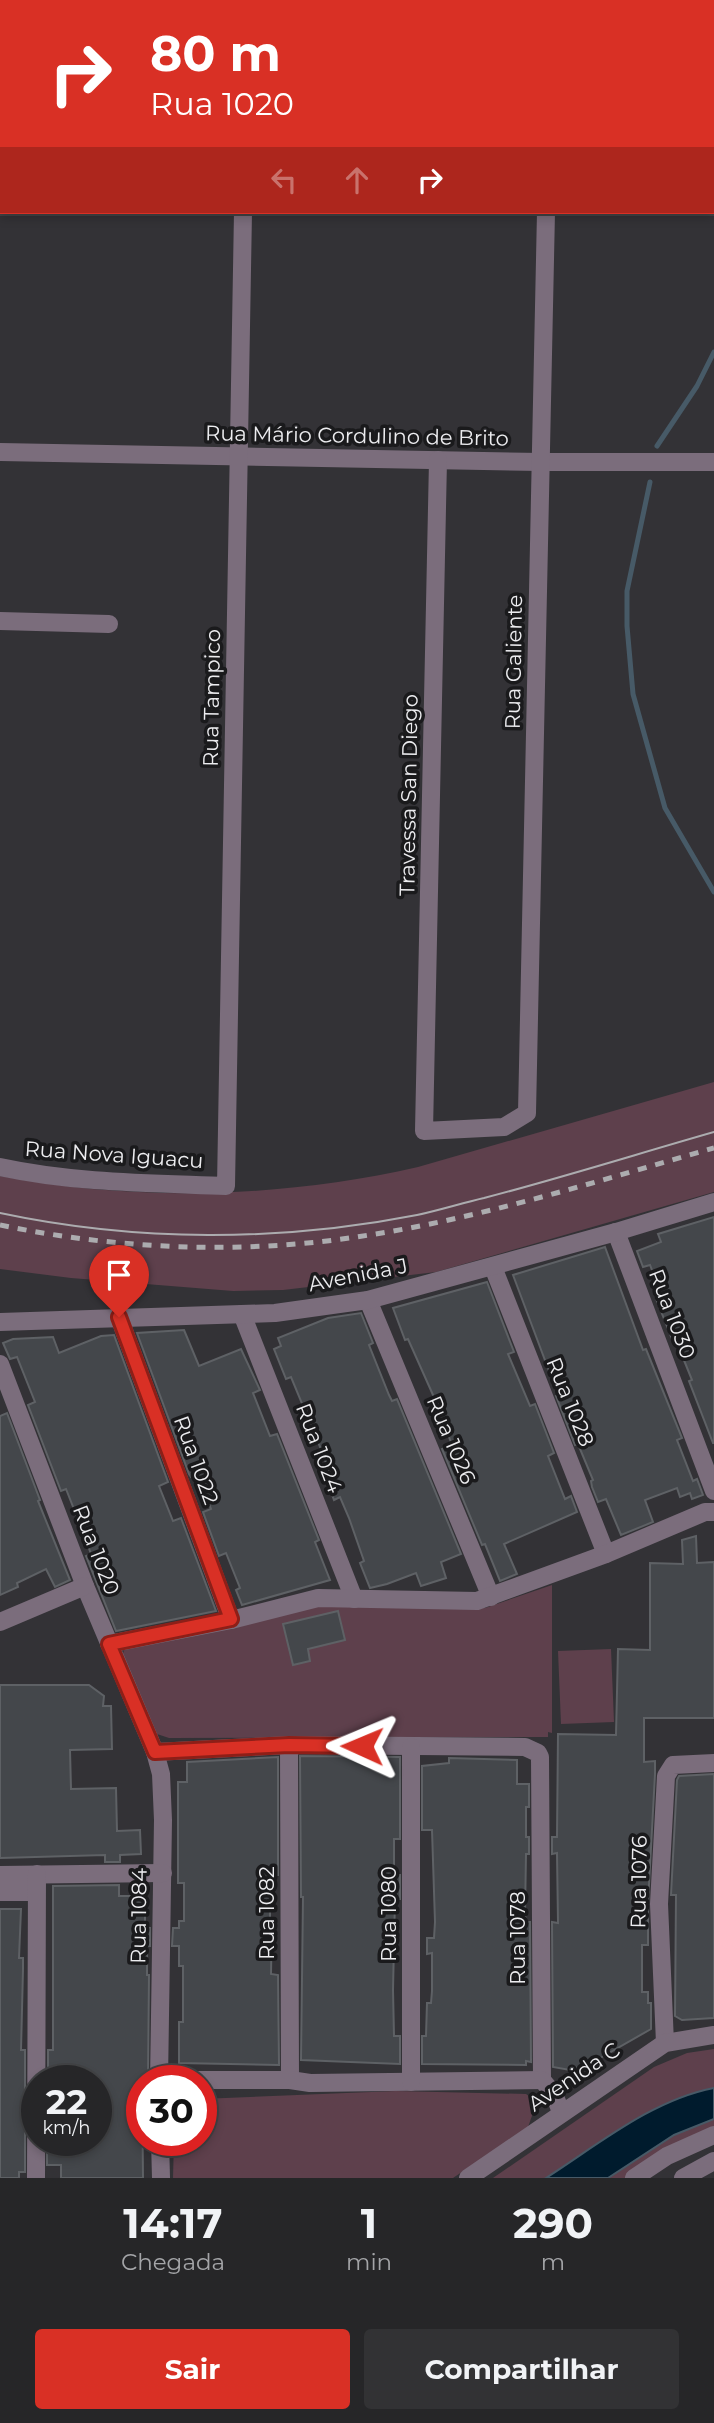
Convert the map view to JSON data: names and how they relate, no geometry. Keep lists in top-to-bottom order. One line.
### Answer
{"streets":{"street":["Rua Mário Cordulino de Brito","Rua Galiente","Rua Tampico","Travessa San Diego","Rua Nova Iguacu","Avenida J","Rua 1030","Rua 1028","Rua 1026","Rua 1024","Rua 1022","Rua 1020","Rua 1076","Rua 1082","Rua 1080","Rua 1084","Rua 1078","Avenida C"]},"crossings":[["Rua Mário Cordulino de Brito","Rua Galiente"],["Rua Mário Cordulino de Brito","Rua Tampico"],["Rua Mário Cordulino de Brito","Travessa San Diego"],["Rua Galiente","Travessa San Diego"],["Rua Tampico","Rua Nova Iguacu"],["Avenida J","Rua 1030"],["Avenida J","Rua 1028"],["Avenida J","Rua 1026"],["Avenida J","Rua 1024"],["Avenida J","Rua 1022"],["Rua 1020","Rua 1084"],["Rua 1076","Avenida C"],["Rua 1080","Rua 1078"]],"page":{"turn":["80 m","Rua 1020"],"speed":"22 km/h","limit":"30","eta":["14:17","Chegada","1","min","290","m"],"buttons":["Sair","Compartilhar"]}}
